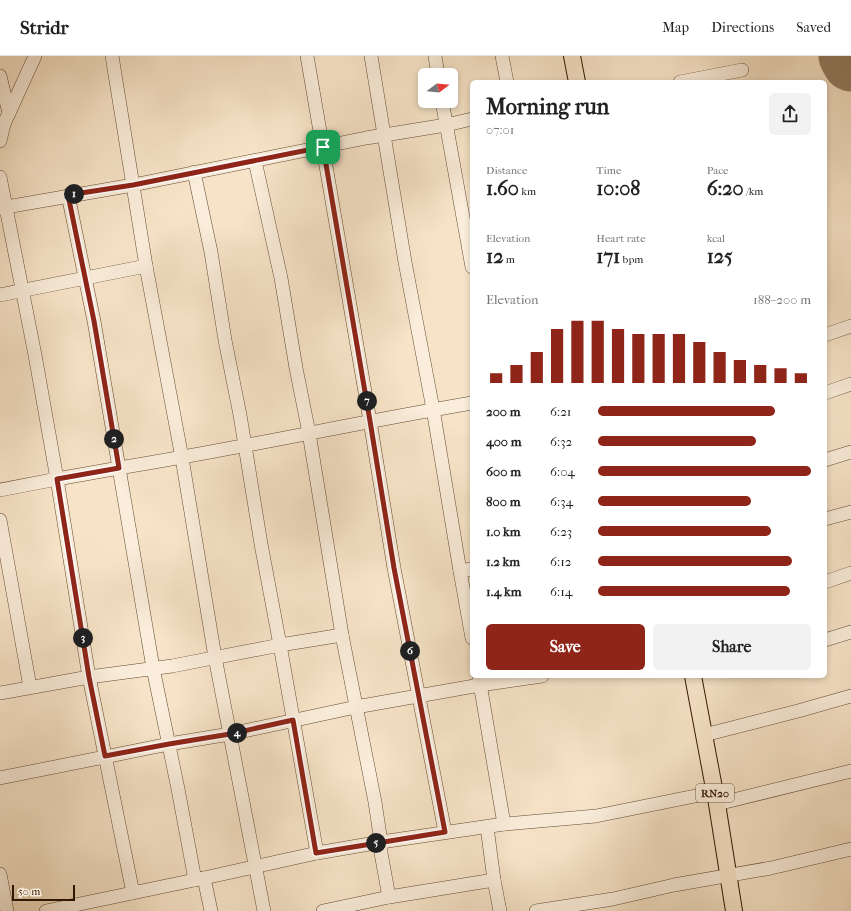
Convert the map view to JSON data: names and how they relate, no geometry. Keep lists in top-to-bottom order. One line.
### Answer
{"streets":{"main road":["RN20"]},"scale_bar":"50 m","north":"right","page":{"header":"Stridr","nav":["Map","Directions","Saved"],"heading":["Morning run","07:01"],"stats":[["Distance","1.60 km"],["Time","10:08"],["Pace","6:20 /km"],["Elevation","12 m"],["Heart rate","171 bpm"],["kcal","125"]],"pins":["1","7","2","3","6","4","5"],"chart":["Elevation","188–200 m"],"list":[{"name":"200 m","note":"6:21"},{"name":"400 m","note":"6:32"},{"name":"600 m","note":"6:04"},{"name":"800 m","note":"6:34"},{"name":"1.0 km","note":"6:23"},{"name":"1.2 km","note":"6:12"},{"name":"1.4 km","note":"6:14"}],"buttons":["Save","Share"],"scale":"50 m"}}
